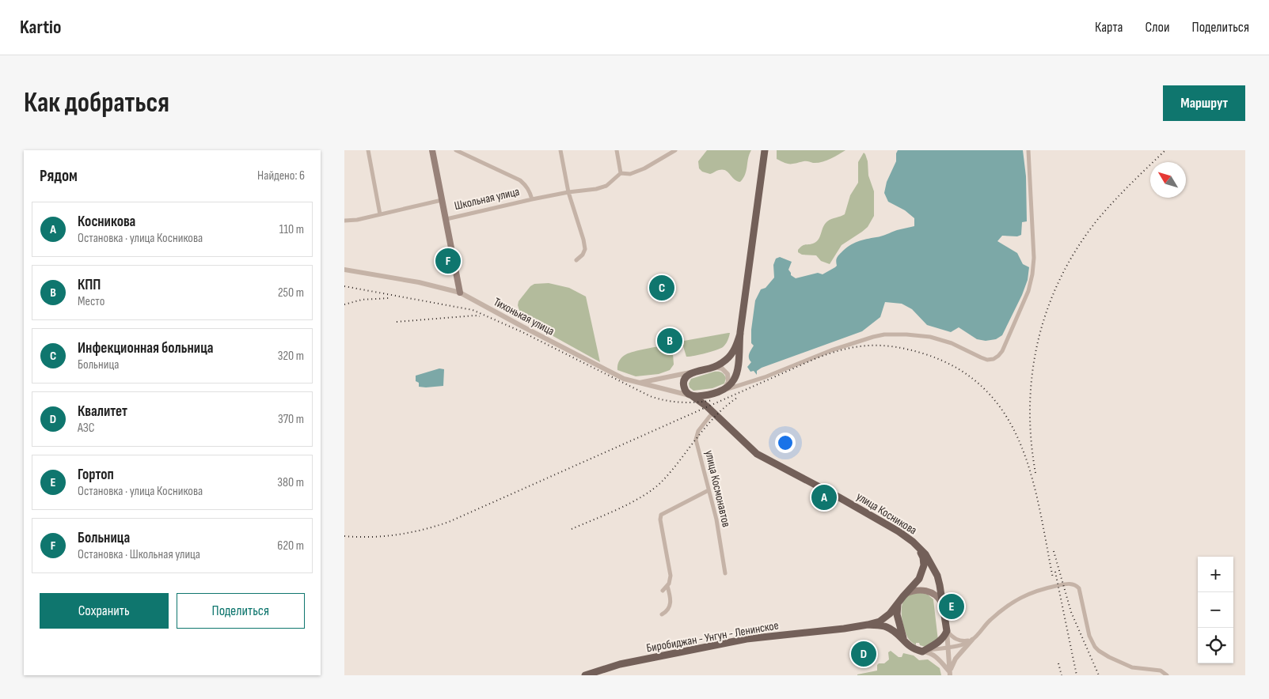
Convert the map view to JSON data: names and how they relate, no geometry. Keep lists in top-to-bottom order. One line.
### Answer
{"streets":{"main road":["Школьная улица","улица Косникова","Биробиджан - Унгун - Ленинское"],"street":["Тихонькая улица","улица Космонавтов"]},"crossings":[["Школьная улица","Тихонькая улица"],["Тихонькая улица","улица Косникова"],["улица Космонавтов","улица Косникова"]],"north":"top left","page":{"header":"Kartio","nav":["Карта","Слои","Поделиться"],"buttons":["Маршрут",["Сохранить","Поделиться"]],"title":"Как добраться","heading":["Рядом","Найдено: 6"],"list":[{"mark":"A","name":"Косникова","note":"Остановка · улица Косникова","value":"110 m"},{"mark":"B","name":"КПП","note":"Место","value":"250 m"},{"mark":"C","name":"Инфекционная больница","note":"Больница","value":"320 m"},{"mark":"D","name":"Квалитет","note":"АЗС","value":"370 m"},{"mark":"E","name":"Гортоп","note":"Остановка · улица Косникова","value":"380 m"},{"mark":"F","name":"Больница","note":"Остановка · Школьная улица","value":"620 m"}],"pins":["F","C","B","A","E","D"],"map_buttons":["+","−"]}}
